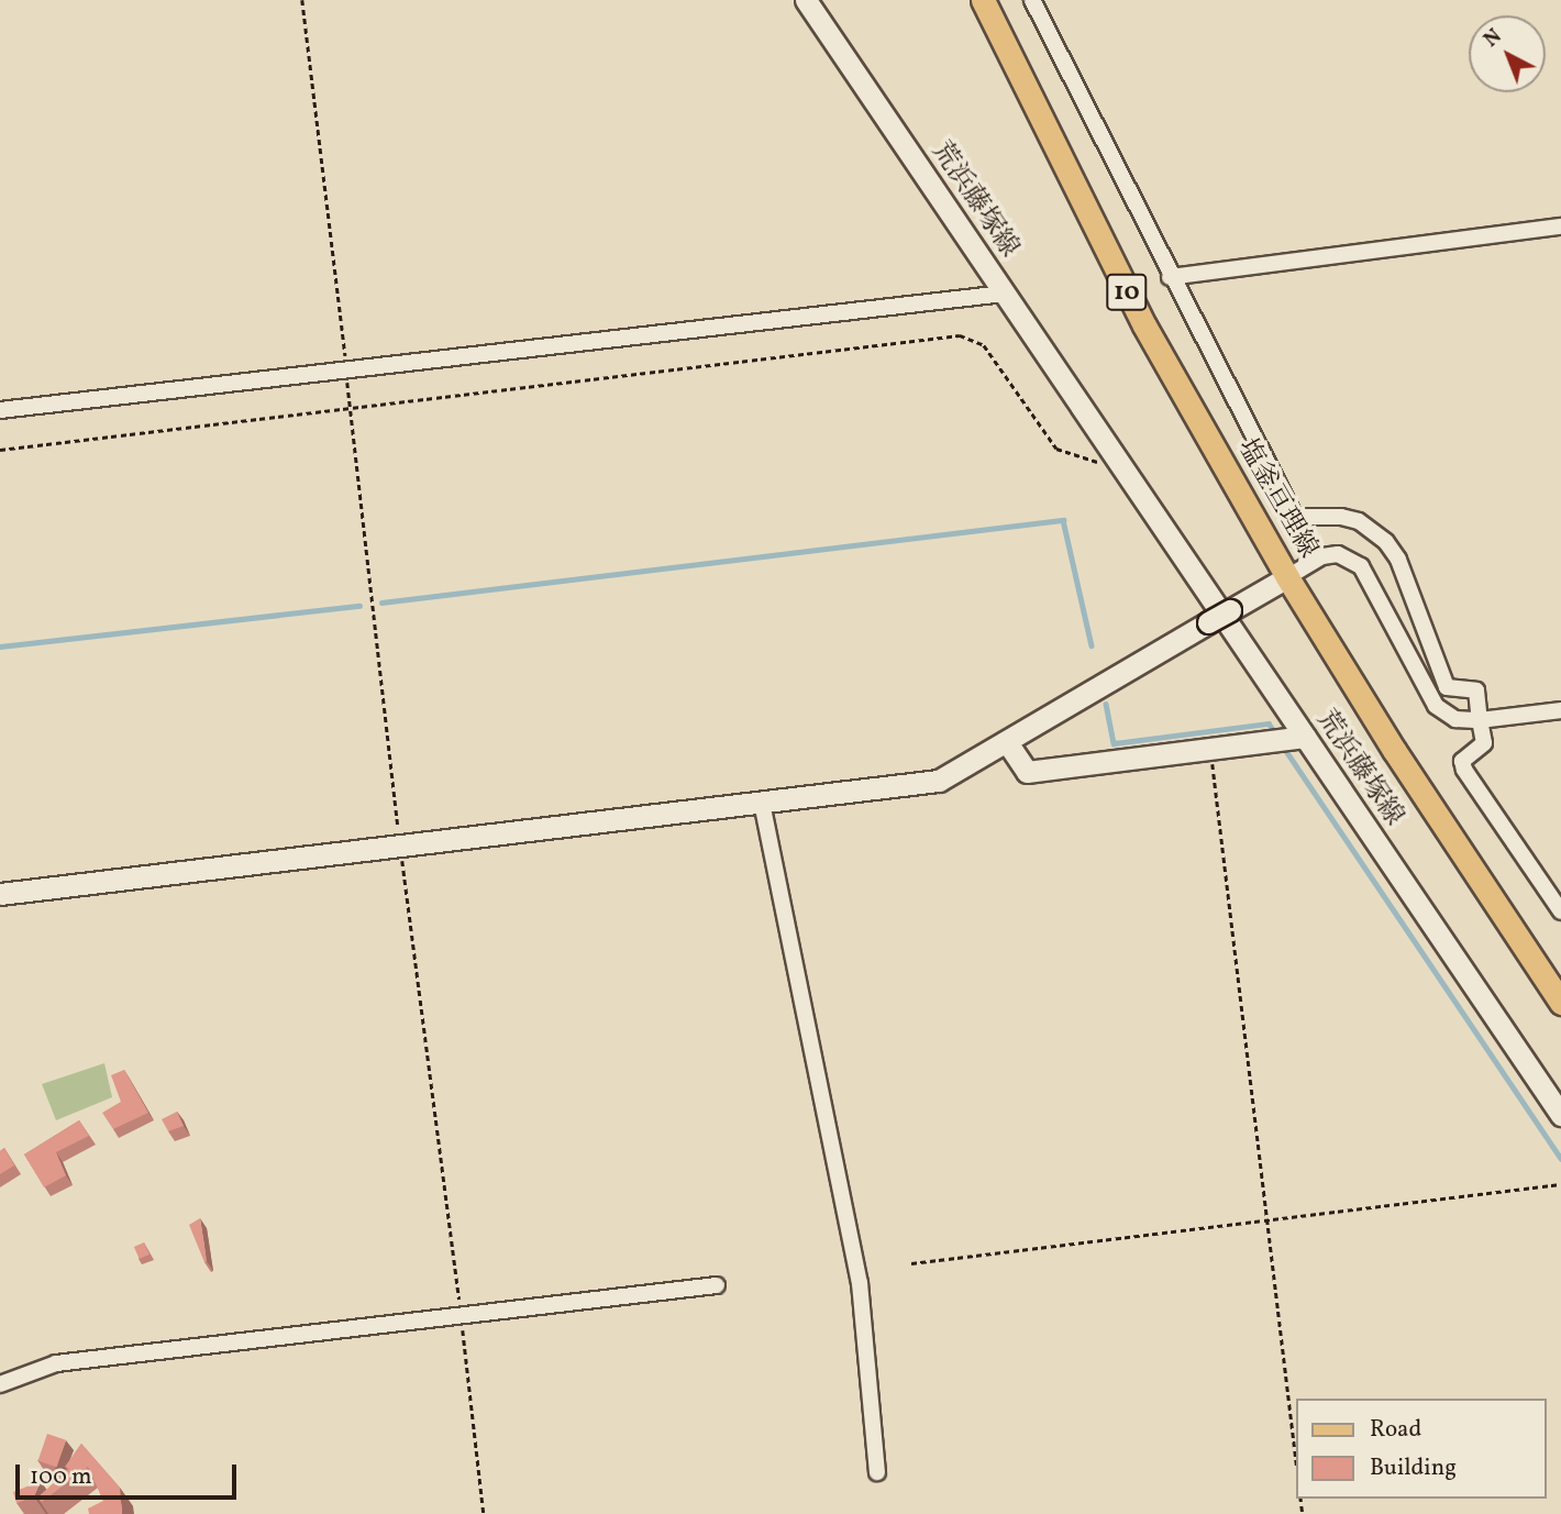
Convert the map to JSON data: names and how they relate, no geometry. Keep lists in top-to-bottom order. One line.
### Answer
{"streets":{"main road":["10","塩釜亘理線"],"street":["荒浜藤塚線"]},"legend":["Road","Building"],"scale_bar":"100 m","north":"top left"}
